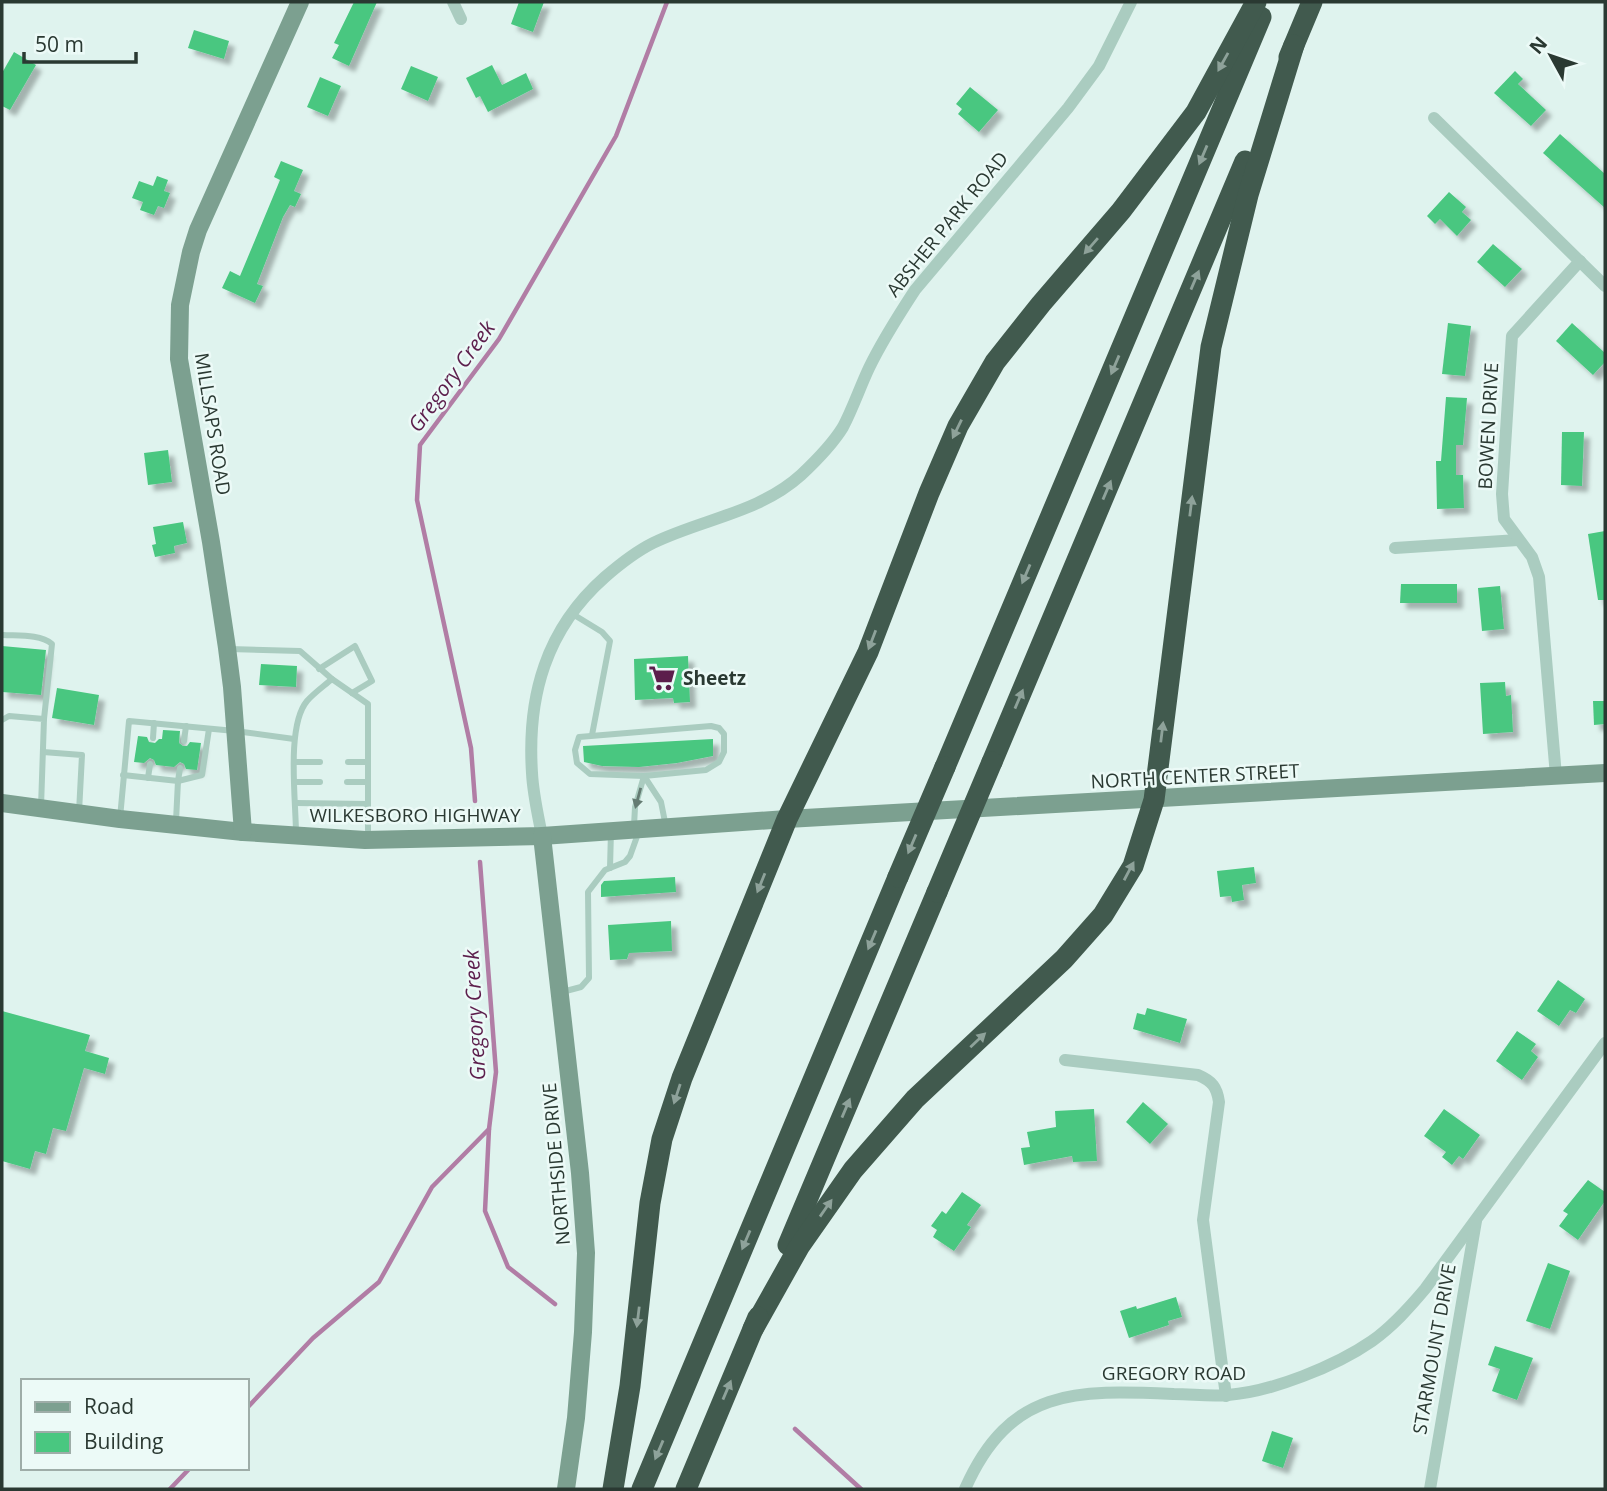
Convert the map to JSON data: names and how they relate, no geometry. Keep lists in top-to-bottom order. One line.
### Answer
{"streets":{"main road":["MILLSAPS ROAD","NORTH CENTER STREET","WILKESBORO HIGHWAY","NORTHSIDE DRIVE"],"street":["ABSHER PARK ROAD","BOWEN DRIVE","STARMOUNT DRIVE","GREGORY ROAD"]},"crossings":[["ABSHER PARK ROAD","WILKESBORO HIGHWAY"],["ABSHER PARK ROAD","NORTHSIDE DRIVE"],["MILLSAPS ROAD","WILKESBORO HIGHWAY"],["BOWEN DRIVE","NORTH CENTER STREET"],["NORTH CENTER STREET","WILKESBORO HIGHWAY"],["WILKESBORO HIGHWAY","NORTHSIDE DRIVE"],["STARMOUNT DRIVE","GREGORY ROAD"]],"water":["Gregory Creek"],"places":{"supermarket":["Sheetz"]},"legend":["Road","Building"],"scale_bar":"50 m","north":"top left"}
